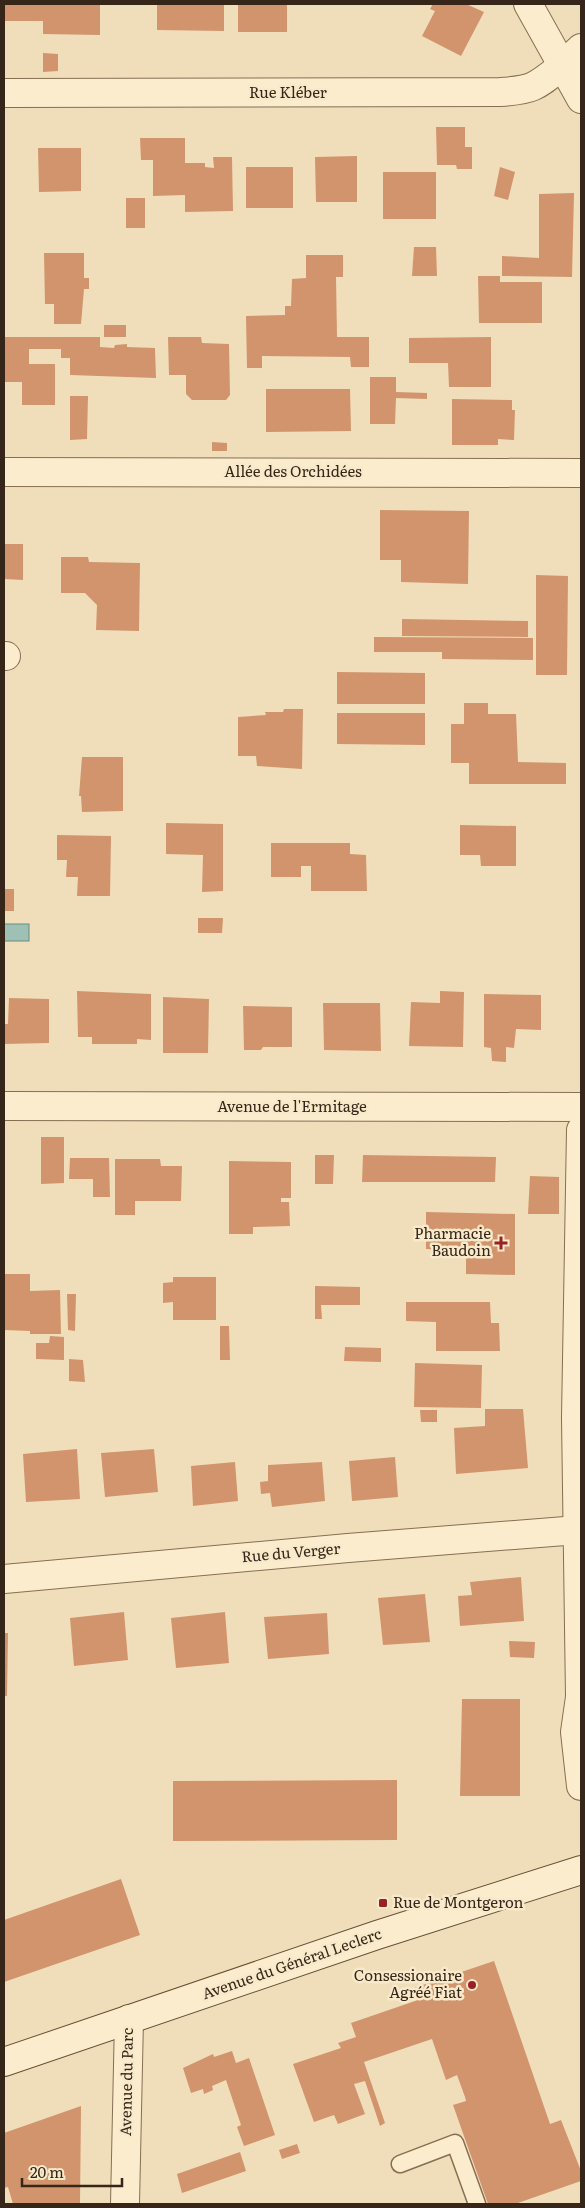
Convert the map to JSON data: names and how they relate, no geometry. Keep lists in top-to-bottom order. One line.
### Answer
{"streets":{"street":["Rue Kléber","Allée des Orchidées","Avenue de l'Ermitage","Rue du Verger","Avenue du Général Leclerc","Avenue du Parc"]},"crossings":[["Avenue du Général Leclerc","Avenue du Parc"]],"places":{"health":["Pharmacie Baudoin"],"transit":["Rue de Montgeron"],"other":["Consessionaire Agréé Fiat"]},"scale_bar":"20 m"}
